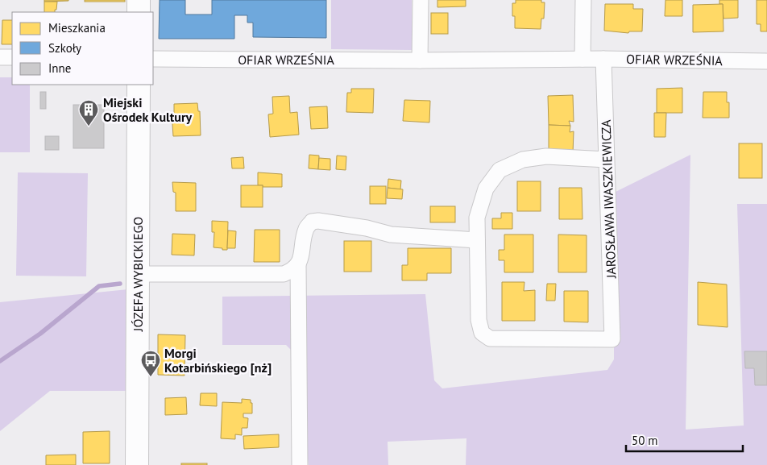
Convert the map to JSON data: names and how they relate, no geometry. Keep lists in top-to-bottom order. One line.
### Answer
{"streets":{"street":["OFIAR WRZEŚNIA","JAROSŁAWA IWASZKIEWICZA","JÓZEFA WYBICKIEGO"]},"crossings":[["OFIAR WRZEŚNIA","JAROSŁAWA IWASZKIEWICZA"]],"places":{"building":["Miejski Ośrodek Kultury"],"bus stop":["Morgi Kotarbińskiego [nż]"]},"legend":["Mieszkania","Szkoły","Inne"],"scale_bar":"50 m"}
